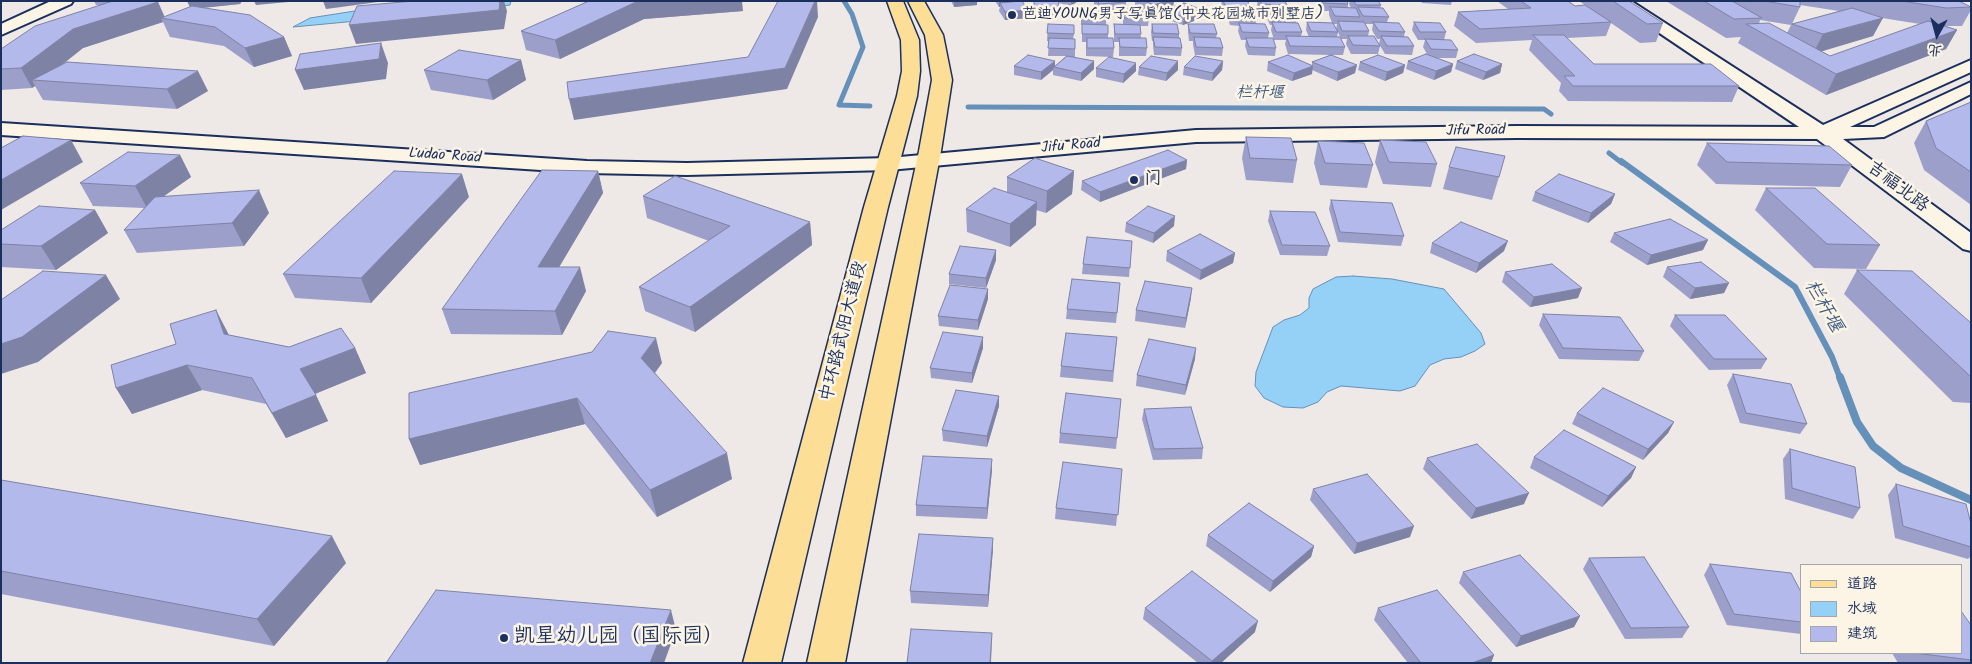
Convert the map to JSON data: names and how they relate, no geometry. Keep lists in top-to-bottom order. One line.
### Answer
{"streets":{"main road":["中环路武阳大道段"],"street":["Jifu Road","Ludao Road","吉福北路"]},"crossings":[["Jifu Road","Ludao Road"],["Jifu Road","吉福北路"],["Jifu Road","中环路武阳大道段"],["Ludao Road","中环路武阳大道段"]],"water":["栏杆堰"],"places":["芭迪YOUNG男子写真馆(中央花园城市别墅店)","门","凯星幼儿园（国际园）"],"legend":["道路","水域","建筑"],"north":"bottom"}
